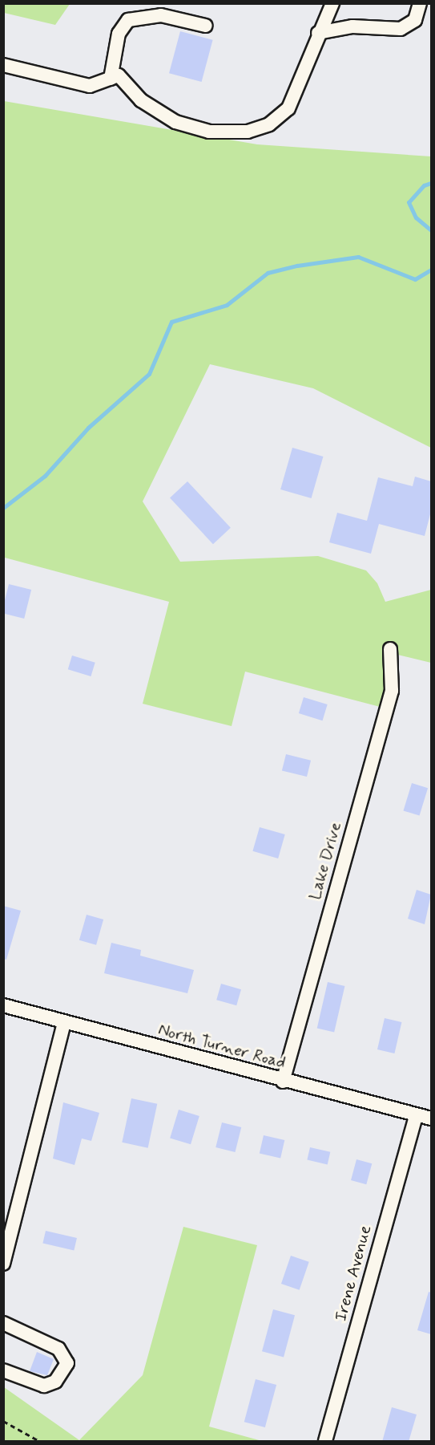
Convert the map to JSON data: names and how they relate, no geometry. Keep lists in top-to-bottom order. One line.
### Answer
{"streets":{"street":["Lake Drive","North Turner Road","Irene Avenue"]},"crossings":[["Lake Drive","North Turner Road"],["North Turner Road","Irene Avenue"]]}
